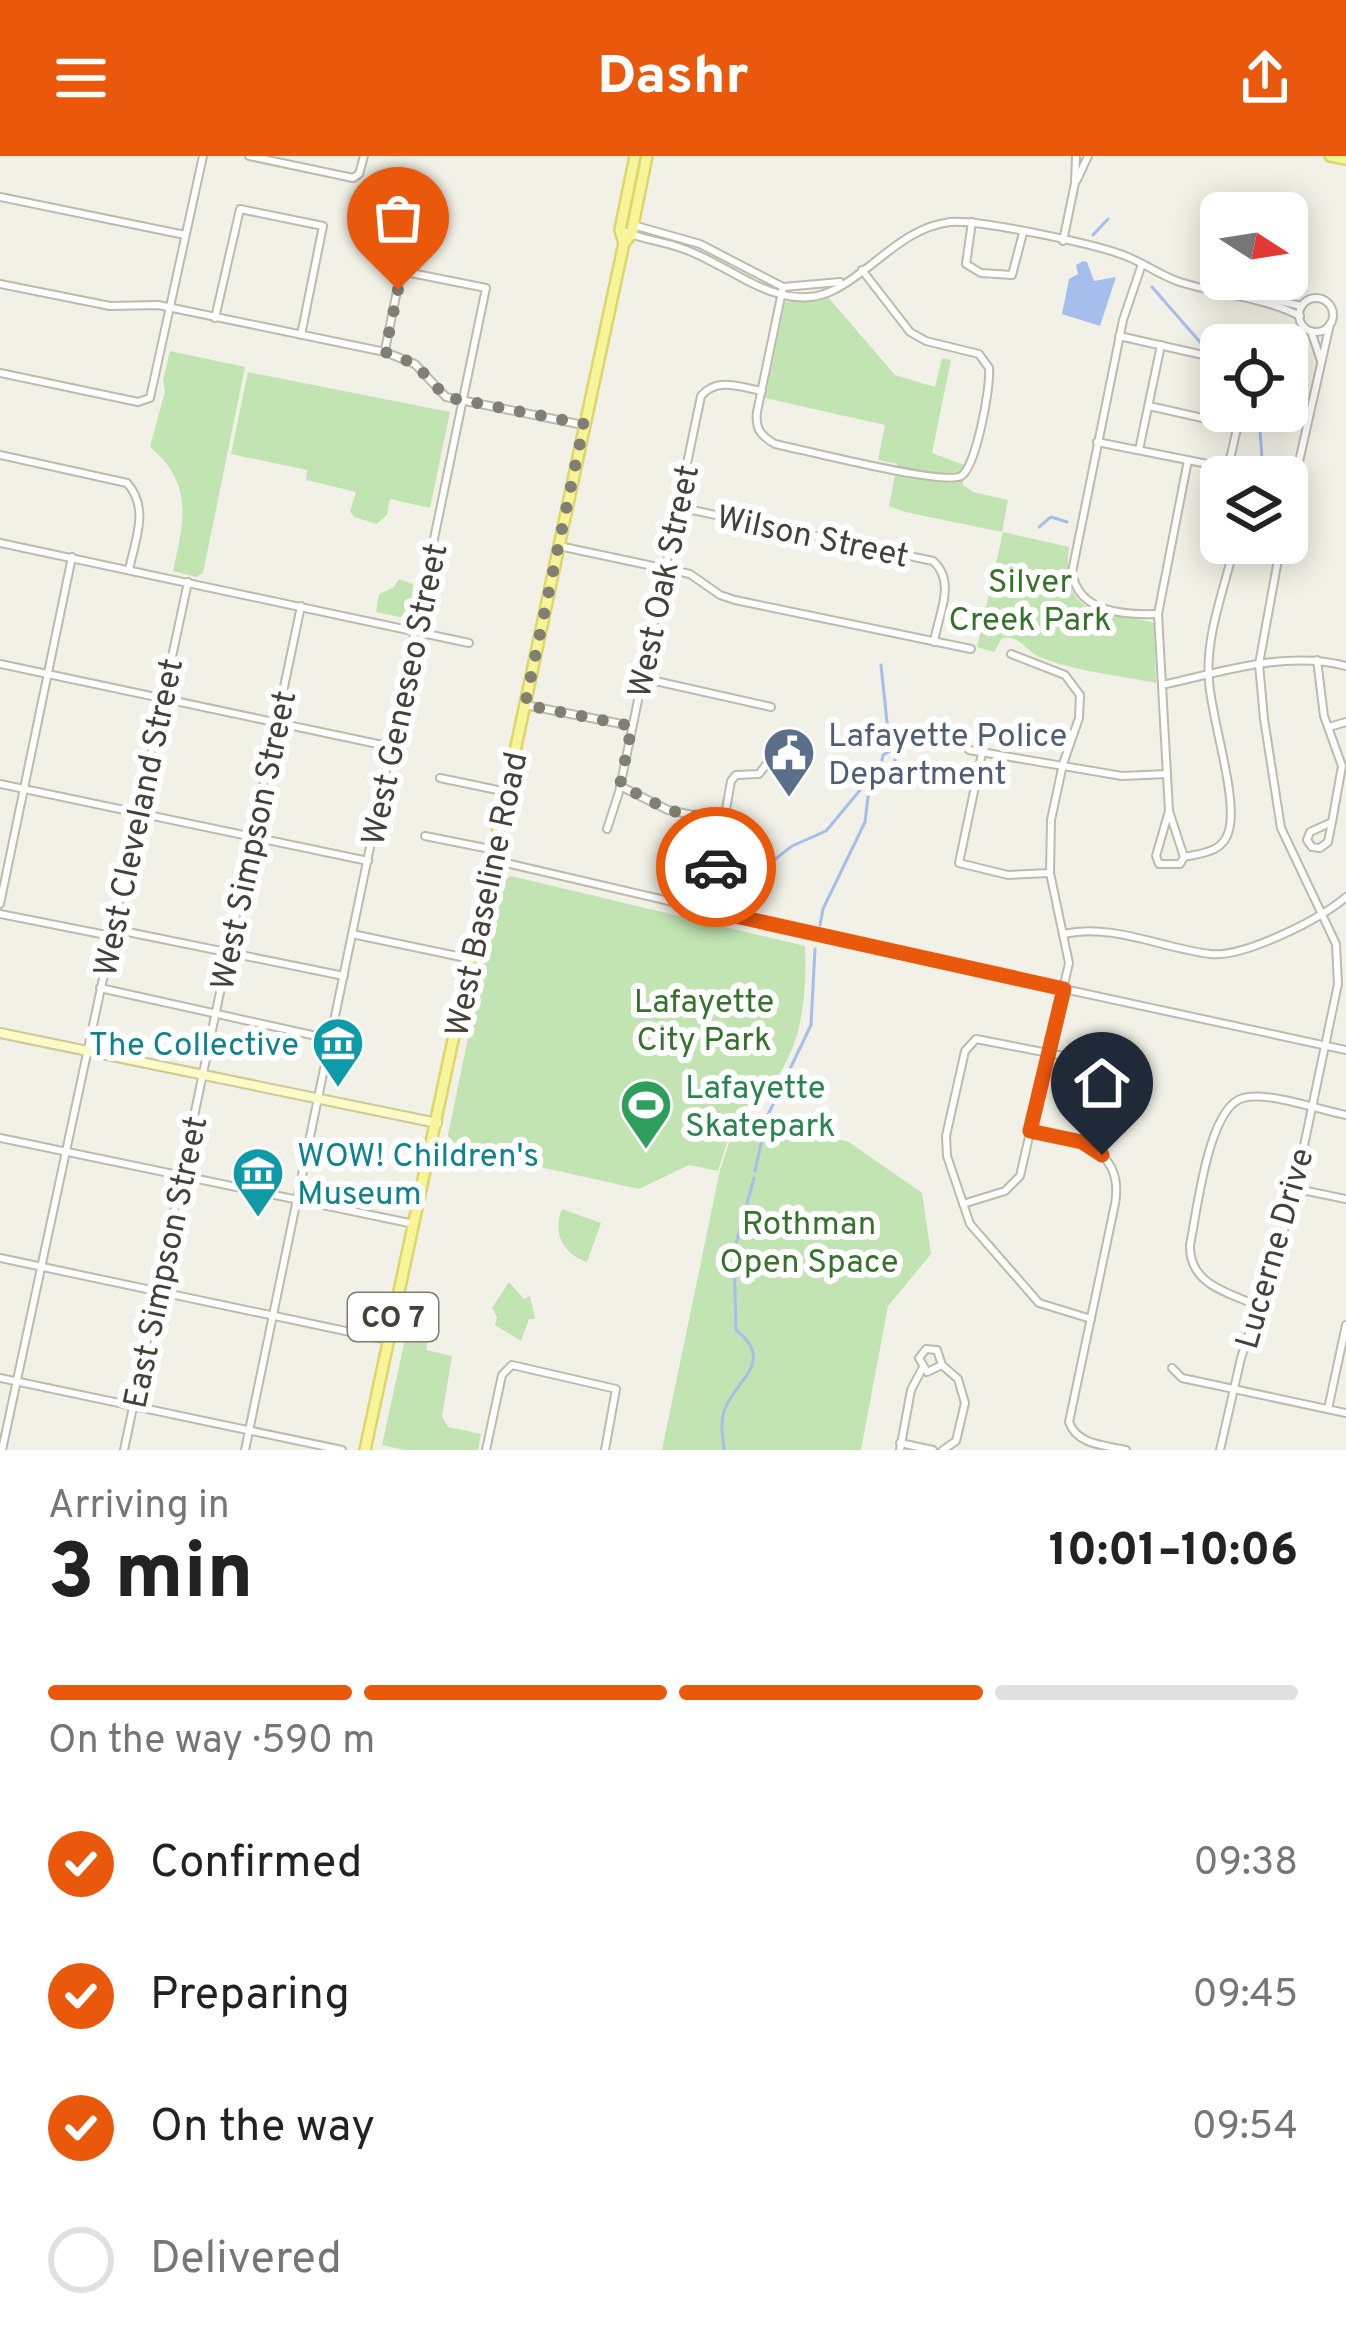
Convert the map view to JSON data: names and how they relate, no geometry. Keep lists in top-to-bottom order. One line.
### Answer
{"streets":{"main road":["West Baseline Road","CO 7"],"street":["Wilson Street","West Oak Street","West Geneseo Street","West Cleveland Street","West Simpson Street","Lucerne Drive","East Simpson Street"]},"crossings":[["Wilson Street","West Oak Street"],["West Simpson Street","East Simpson Street"],["West Baseline Road","CO 7"]],"parks":["Silver Creek Park","Lafayette City Park","Rothman Open Space"],"places":{"public building":["Lafayette Police Department"],"museum":["The Collective","WOW! Children's Museum"],"sports":["Lafayette Skatepark"]},"north":"right","page":{"header":"Dashr","heading":["3 min","Arriving in","10:01–10:06"],"bar":"On the way · 590 m","list":[["Confirmed","09:38"],["Preparing","09:45"],["On the way","09:54"],"Delivered"]}}
